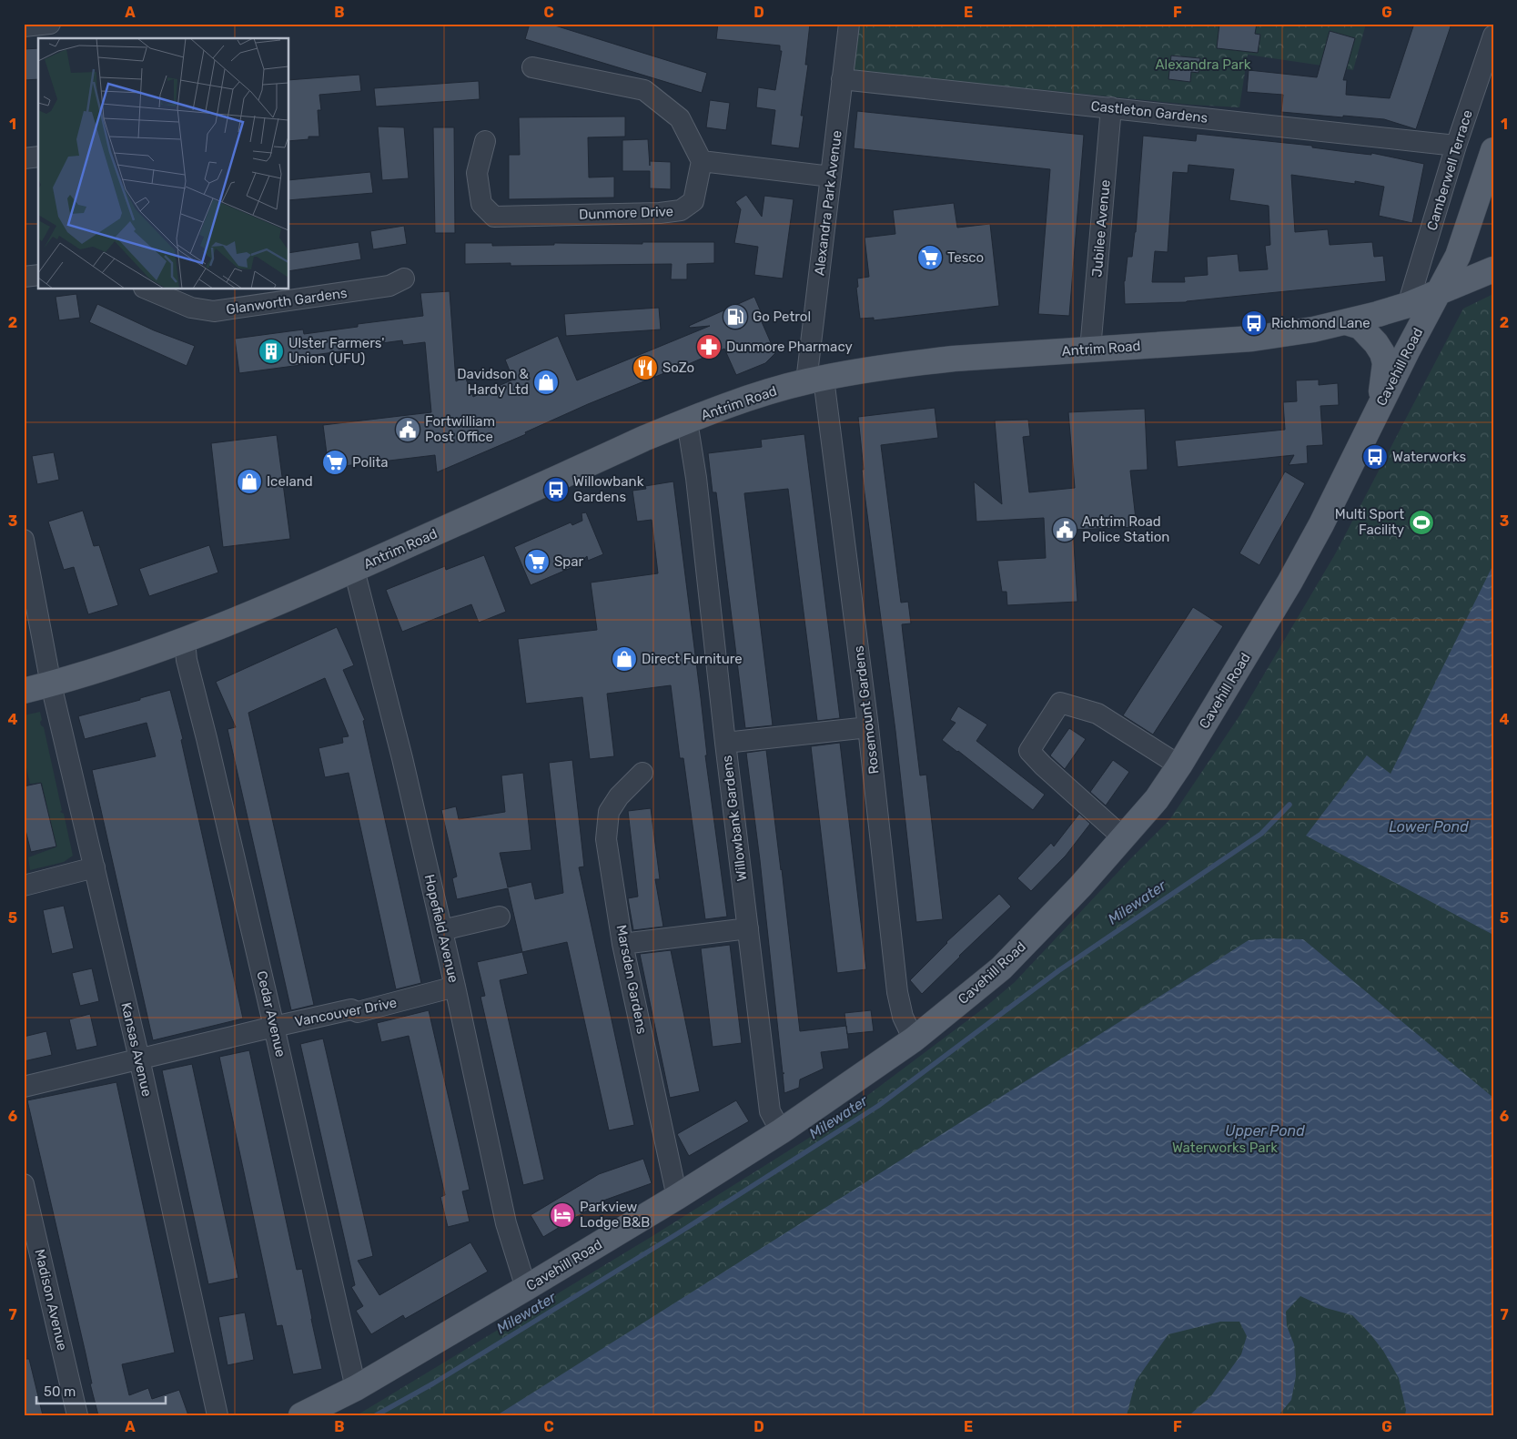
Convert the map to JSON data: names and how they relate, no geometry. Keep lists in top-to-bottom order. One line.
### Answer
{"streets":{"main road":["Antrim Road","Cavehill Road"],"street":["Castleton Gardens","Camberwell Terrace","Alexandra Park Avenue","Dunmore Drive","Jubilee Avenue","Glanworth Gardens","Rosemount Gardens","Willowbank Gardens","Hopefield Avenue","Marsden Gardens","Vancouver Drive","Cedar Avenue","Kansas Avenue","Madison Avenue"]},"crossings":[["Castleton Gardens","Camberwell Terrace"],["Castleton Gardens","Alexandra Park Avenue"],["Castleton Gardens","Jubilee Avenue"],["Camberwell Terrace","Antrim Road"],["Alexandra Park Avenue","Antrim Road"],["Alexandra Park Avenue","Rosemount Gardens"],["Jubilee Avenue","Antrim Road"],["Antrim Road","Cavehill Road"],["Antrim Road","Rosemount Gardens"],["Antrim Road","Willowbank Gardens"],["Antrim Road","Hopefield Avenue"],["Antrim Road","Cedar Avenue"],["Antrim Road","Kansas Avenue"],["Cavehill Road","Rosemount Gardens"],["Cavehill Road","Willowbank Gardens"],["Cavehill Road","Hopefield Avenue"],["Cavehill Road","Marsden Gardens"],["Cavehill Road","Cedar Avenue"],["Hopefield Avenue","Vancouver Drive"],["Vancouver Drive","Cedar Avenue"],["Vancouver Drive","Kansas Avenue"]],"water":["Lower Pond","Milewater","Upper Pond"],"parks":["Alexandra Park","Waterworks Park"],"places":{"supermarket":["Tesco","Polita","Spar"],"fuel station":["Go Petrol"],"bus stop":["Richmond Lane","Waterworks","Willowbank Gardens"],"pharmacy":["Dunmore Pharmacy"],"building":["Ulster Farmers' Union (UFU)"],"restaurant":["SoZo"],"shop":["Davidson & Hardy Ltd","Iceland","Direct Furniture"],"public building":["Fortwilliam Post Office","Antrim Road Police Station"],"sports":["Multi Sport Facility"],"hotel":["Parkview Lodge B&B"]},"scale_bar":"50 m","grid":{"columns":["A","B","C","D","E","F","G"],"rows":["1","2","3","4","5","6","7"]}}
